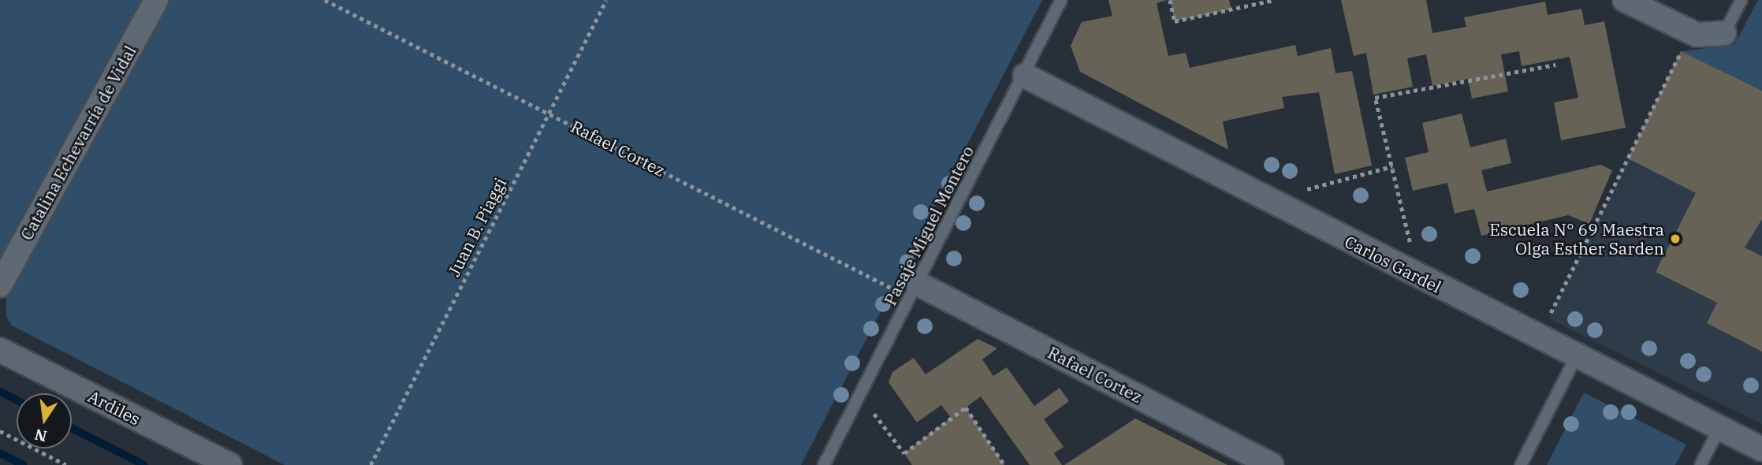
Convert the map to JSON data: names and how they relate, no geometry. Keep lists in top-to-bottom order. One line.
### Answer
{"streets":{"street":["Catalina Echevarría de Vidal","Rafael Cortez","Carlos Gardel","Ardiles"],"lane":["Pasaje Miguel Montero"],"path":["Juan B. Piaggi"]},"crossings":[["Rafael Cortez","Pasaje Miguel Montero"],["Rafael Cortez","Juan B. Piaggi"],["Pasaje Miguel Montero","Carlos Gardel"]],"places":["Escuela N° 69 Maestra Olga Esther Sarden"],"north":"bottom"}
